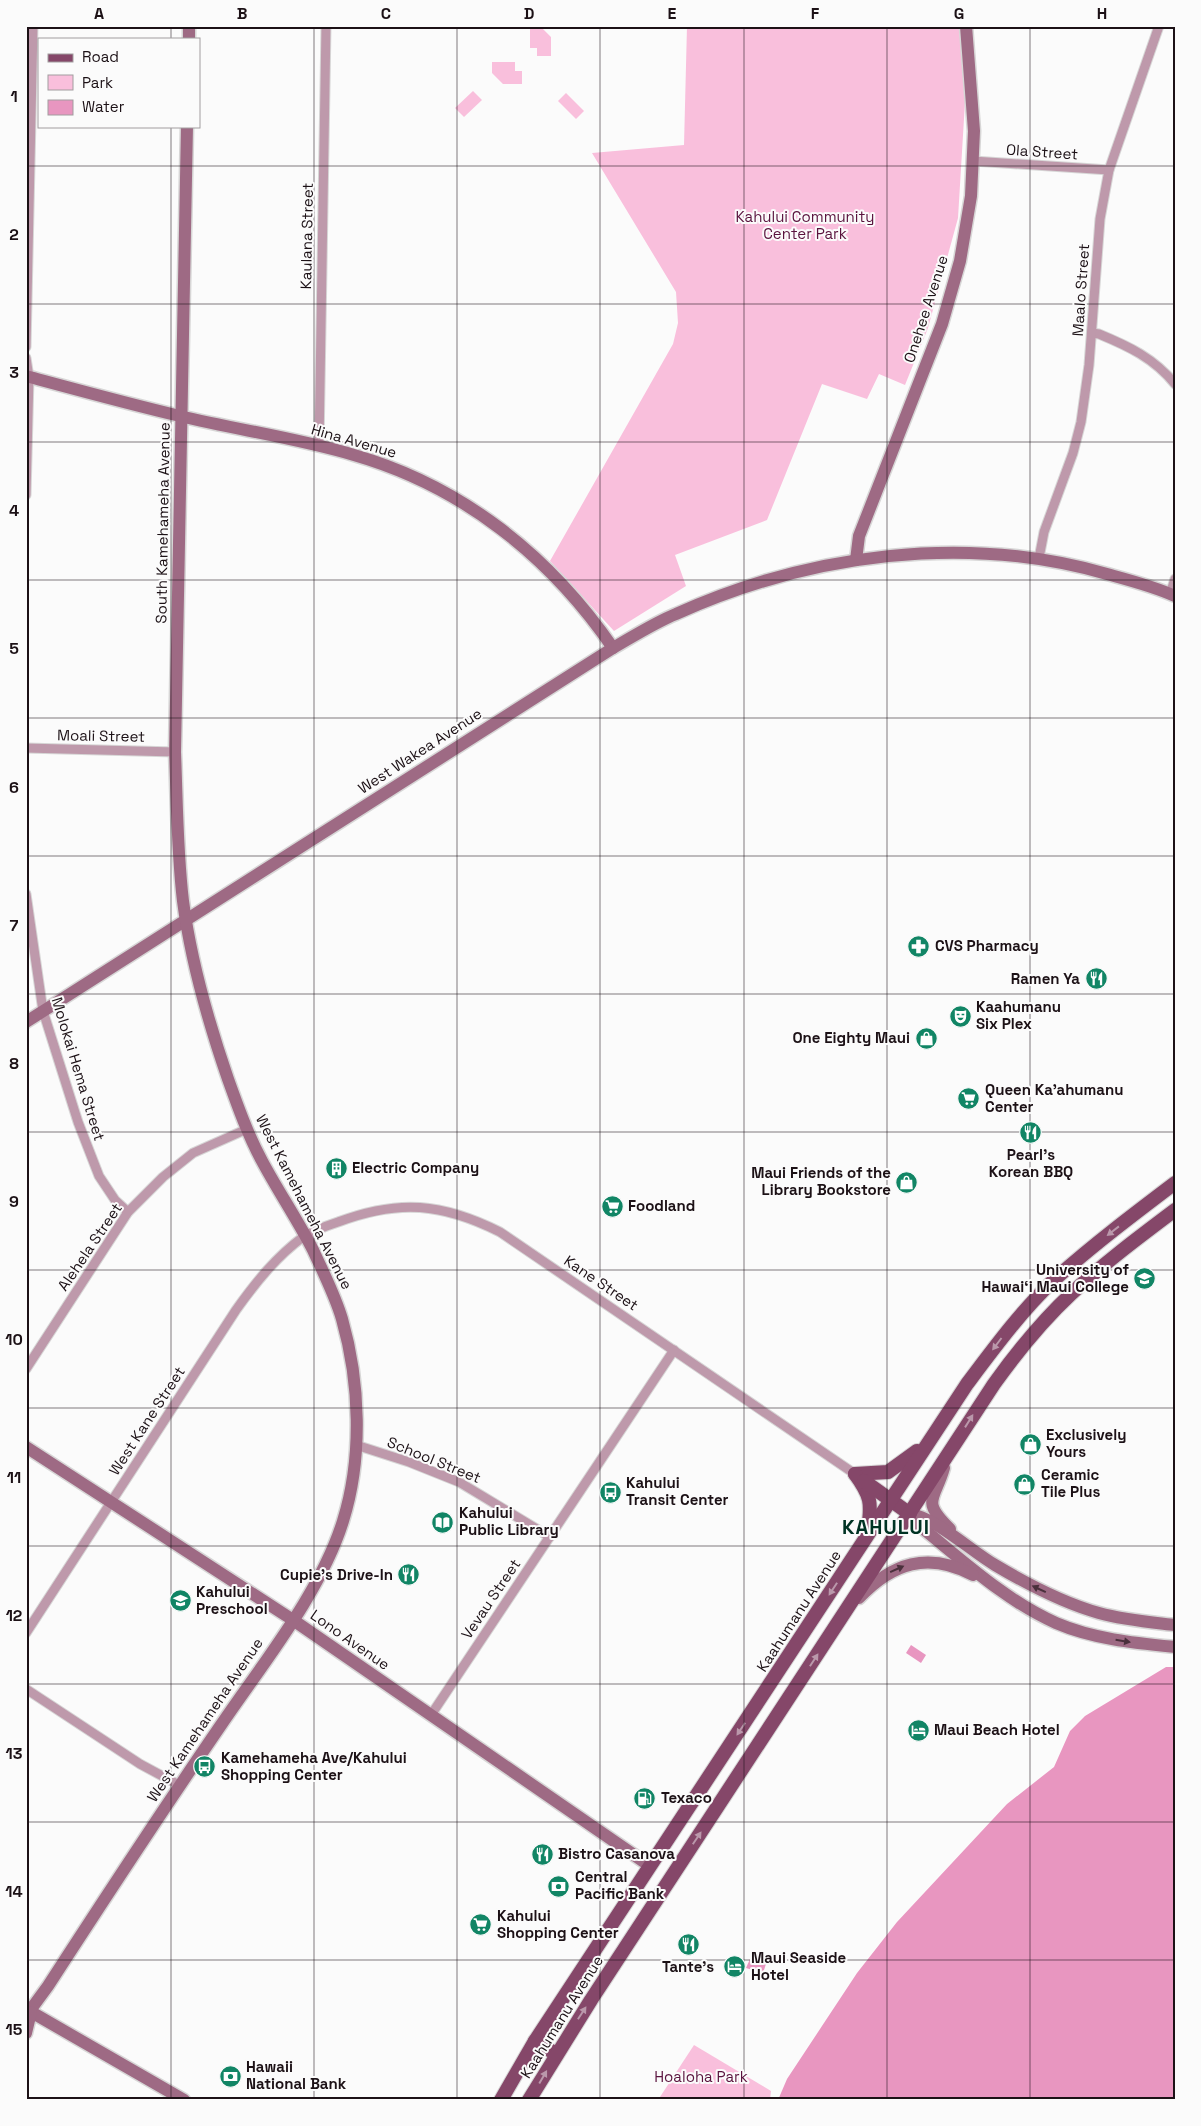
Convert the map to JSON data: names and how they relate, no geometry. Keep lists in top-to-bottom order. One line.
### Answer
{"streets":{"main road":["Kaahumanu Avenue"],"street":["Ola Street","Kaulana Street","Maalo Street","Onehee Avenue","Hina Avenue","South Kamehameha Avenue","Moali Street","West Wakea Avenue","Molokai Hema Street","West Kamehameha Avenue","Alehela Street","Kane Street","West Kane Street","School Street","Vevau Street","Lono Avenue"]},"crossings":[["Ola Street","Maalo Street"],["Ola Street","Onehee Avenue"],["Kaulana Street","Hina Avenue"],["Maalo Street","West Wakea Avenue"],["Onehee Avenue","West Wakea Avenue"],["Hina Avenue","South Kamehameha Avenue"],["Hina Avenue","West Wakea Avenue"],["South Kamehameha Avenue","Moali Street"],["South Kamehameha Avenue","West Wakea Avenue"],["South Kamehameha Avenue","West Kamehameha Avenue"],["West Wakea Avenue","Molokai Hema Street"],["West Wakea Avenue","West Kamehameha Avenue"],["Molokai Hema Street","Alehela Street"],["West Kamehameha Avenue","Alehela Street"],["West Kamehameha Avenue","Kane Street"],["West Kamehameha Avenue","West Kane Street"],["West Kamehameha Avenue","School Street"],["West Kamehameha Avenue","Lono Avenue"],["Kane Street","West Kane Street"],["Kane Street","Vevau Street"],["West Kane Street","Lono Avenue"],["School Street","Vevau Street"],["Vevau Street","Lono Avenue"],["Kaahumanu Avenue","Lono Avenue"]],"districts":["KAHULUI"],"parks":["Kahului Community Center Park","Hoaloha Park"],"places":{"pharmacy":["CVS Pharmacy"],"restaurant":["Ramen Ya","Pearl's Korean BBQ","Cupie's Drive-In","Bistro Casanova","Tante's"],"theatre":["Kaahumanu Six Plex"],"shop":["One Eighty Maui","Maui Friends of the Library Bookstore","Exclusively Yours","Ceramic Tile Plus"],"supermarket":["Queen Ka'ahumanu Center","Foodland","Kahului Shopping Center"],"building":["Electric Company"],"school or university":["University of Hawai‘i Maui College","Kahului Preschool"],"bus stop":["Kahului Transit Center","Kamehameha Ave/Kahului Shopping Center"],"library":["Kahului Public Library"],"hotel":["Maui Beach Hotel","Maui Seaside Hotel"],"fuel station":["Texaco"],"bank":["Central Pacific Bank","Hawaii National Bank"]},"legend":["Road","Park","Water"],"grid":{"columns":["A","B","C","D","E","F","G","H"],"rows":["1","2","3","4","5","6","7","8","9","10","11","12","13","14","15"]}}
